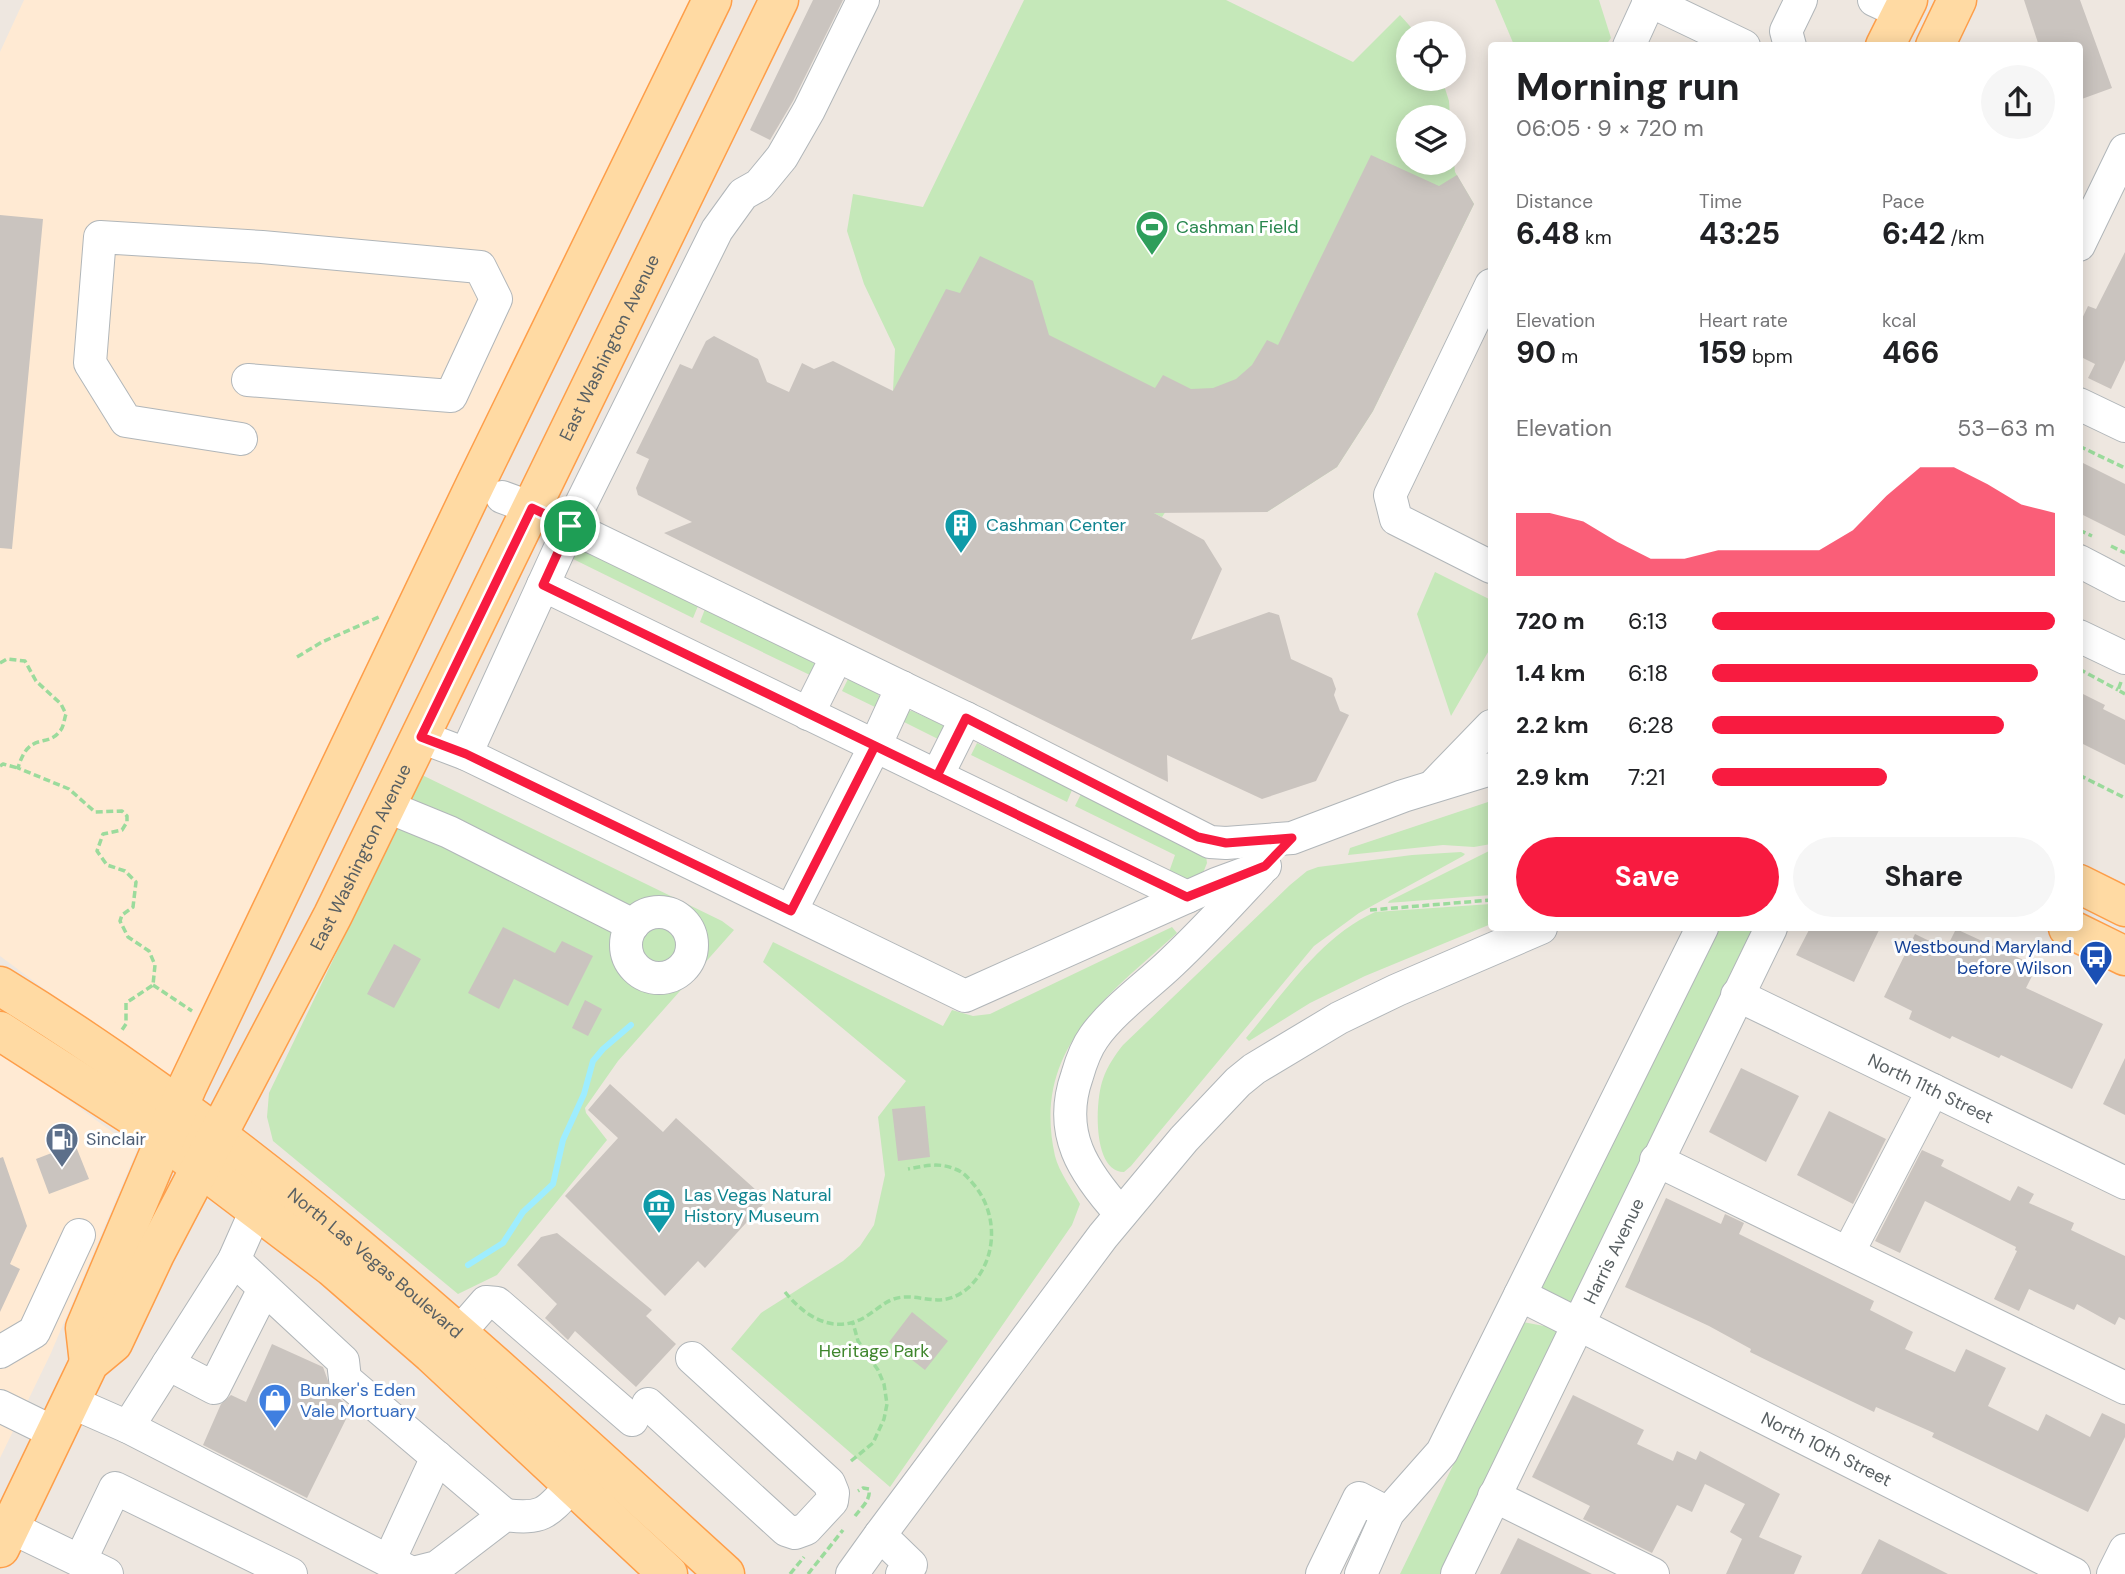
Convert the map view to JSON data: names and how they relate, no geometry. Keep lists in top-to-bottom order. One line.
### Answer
{"streets":{"main road":["East Washington Avenue","North Las Vegas Boulevard"],"street":["North 11th Street","Harris Avenue","North 10th Street"]},"crossings":[["East Washington Avenue","North Las Vegas Boulevard"],["North 11th Street","Harris Avenue"],["Harris Avenue","North 10th Street"]],"parks":["Heritage Park"],"places":{"sports":["Cashman Field"],"building":["Cashman Center"],"bus stop":["Westbound Maryland before Wilson"],"fuel station":["Sinclair"],"museum":["Las Vegas Natural History Museum"],"shop":["Bunker's Eden Vale Mortuary"]},"page":{"heading":["Morning run","06:05 · 9 × 720 m"],"stats":[["Distance","6.48 km"],["Time","43:25"],["Pace","6:42 /km"],["Elevation","90 m"],["Heart rate","159 bpm"],["kcal","466"]],"chart":["Elevation","53–63 m"],"list":[{"name":"720 m","note":"6:13"},{"name":"1.4 km","note":"6:18"},{"name":"2.2 km","note":"6:28"},{"name":"2.9 km","note":"7:21"}],"buttons":["Save","Share"]}}
